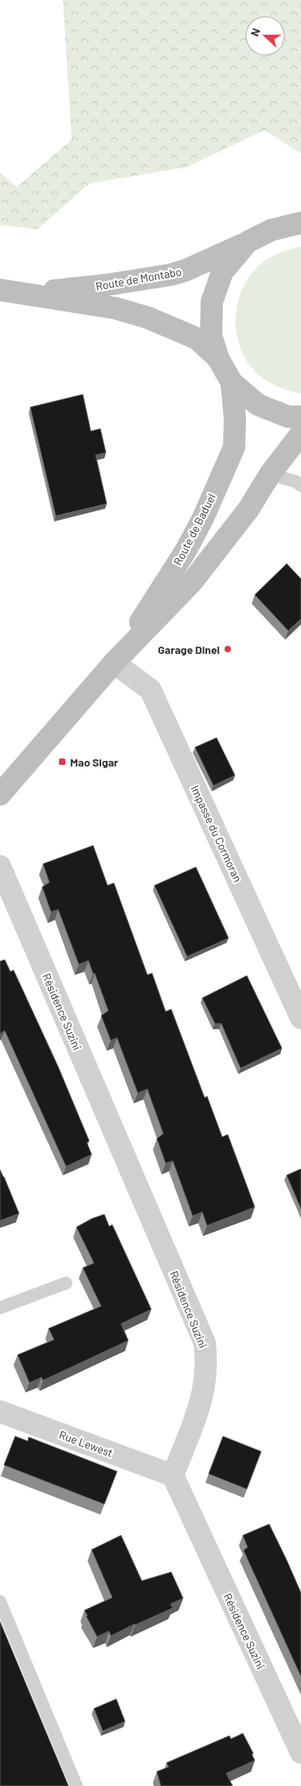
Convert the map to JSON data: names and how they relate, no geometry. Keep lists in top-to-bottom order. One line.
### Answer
{"streets":{"main road":["Route de Montabo","Route de Baduel"],"street":["Impasse du Cormoran","Résidence Suzini","Rue Lewest"]},"crossings":[["Route de Baduel","Impasse du Cormoran"],["Résidence Suzini","Rue Lewest"]],"places":{"other":["Garage Dinel"],"transit":["Mao Sigar"]},"north":"left"}
